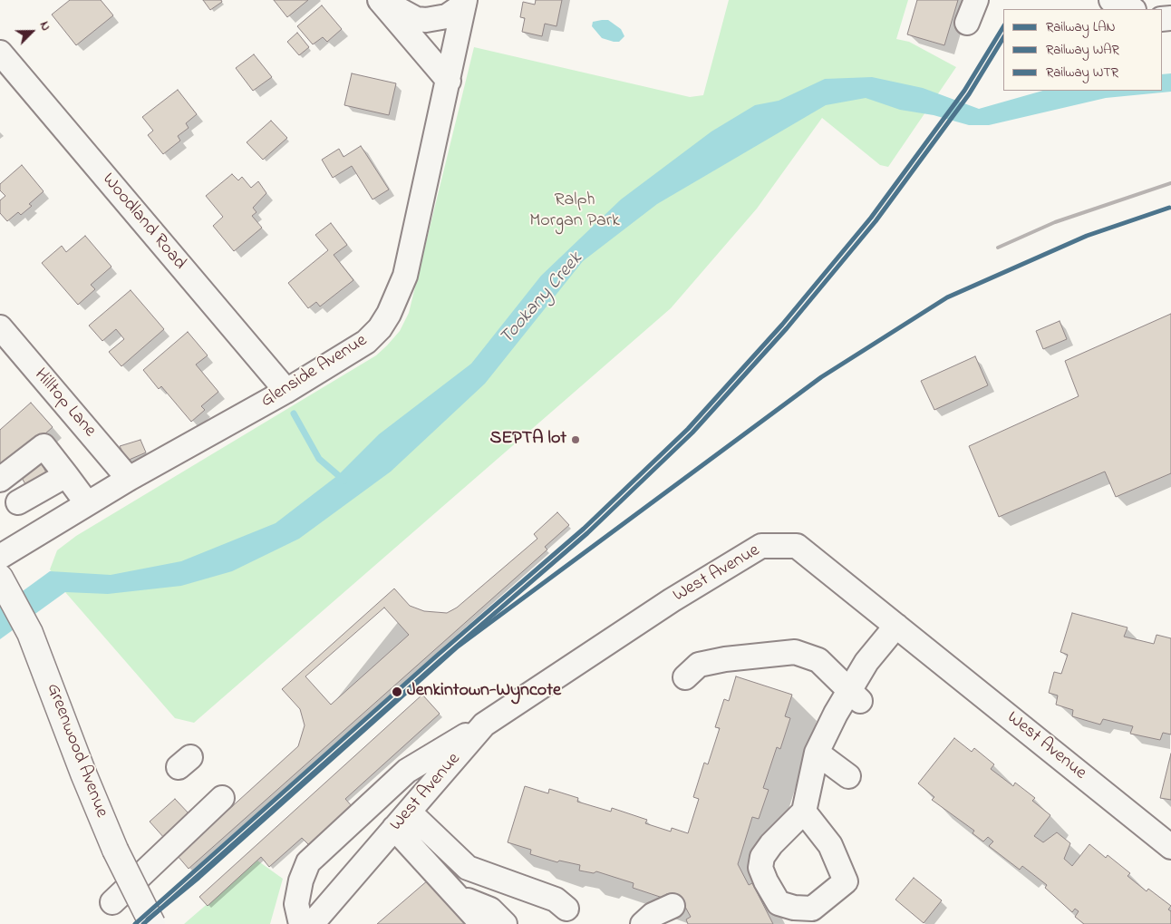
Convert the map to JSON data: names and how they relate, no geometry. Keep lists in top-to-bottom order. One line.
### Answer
{"streets":{"main road":["Greenwood Avenue"],"street":["Woodland Road","Glenside Avenue","Hilltop Lane","West Avenue"]},"crossings":[["Woodland Road","Glenside Avenue"],["Glenside Avenue","Hilltop Lane"]],"water":["Tookany Creek"],"parks":["Ralph Morgan Park"],"places":["SEPTA lot","Jenkintown-Wyncote"],"lines":["rail line LAN","rail line WAR","rail line WTR"],"legend":["Railway LAN","Railway WAR","Railway WTR"],"north":"top right"}
